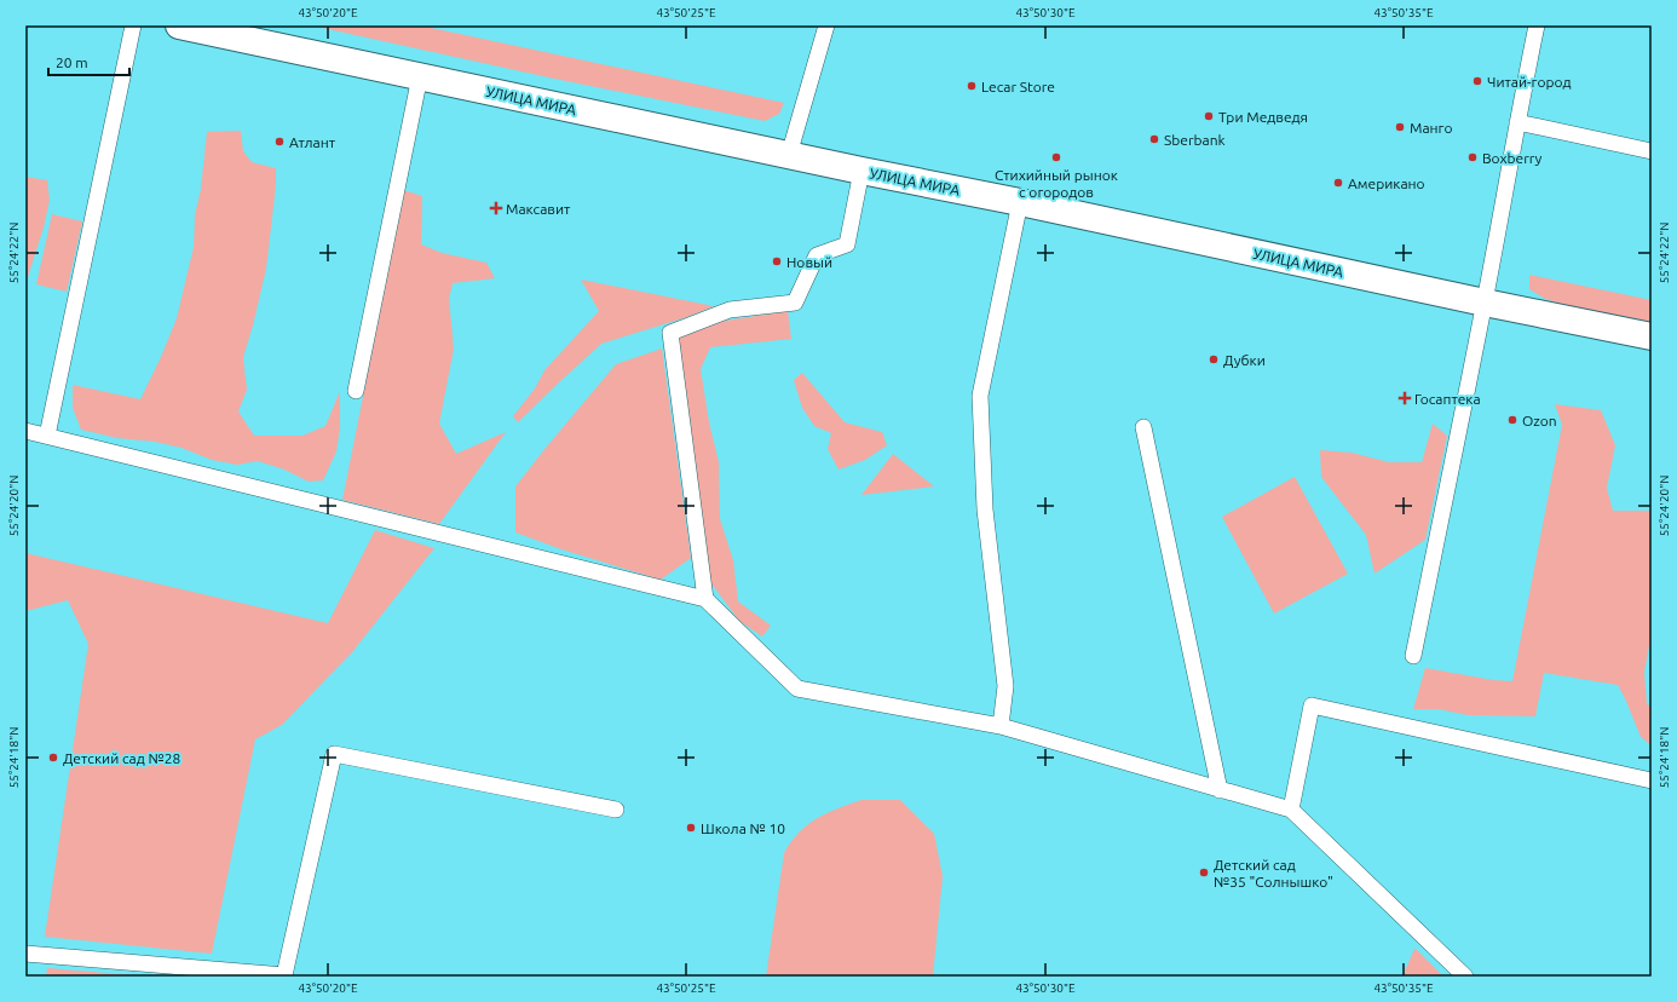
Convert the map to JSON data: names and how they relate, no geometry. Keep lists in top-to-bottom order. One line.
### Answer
{"streets":{"street":["УЛИЦА МИРА"]},"places":{"other":["Читай-город","Lecar Store","Три Медведя","Манго","Sberbank","Атлант","Стихийный рынок с огородов","Boxberry","Американо","Новый","Дубки","Ozon","Детский сад №28","Школа № 10","Детский сад №35 \"Солнышко\""],"health":["Максавит","Госаптека"]},"scale_bar":"20 m","coordinates":["43°50'20\"E","43°50'25\"E","43°50'30\"E","43°50'35\"E","55°24'22\"N","55°24'20\"N","55°24'18\"N"]}
